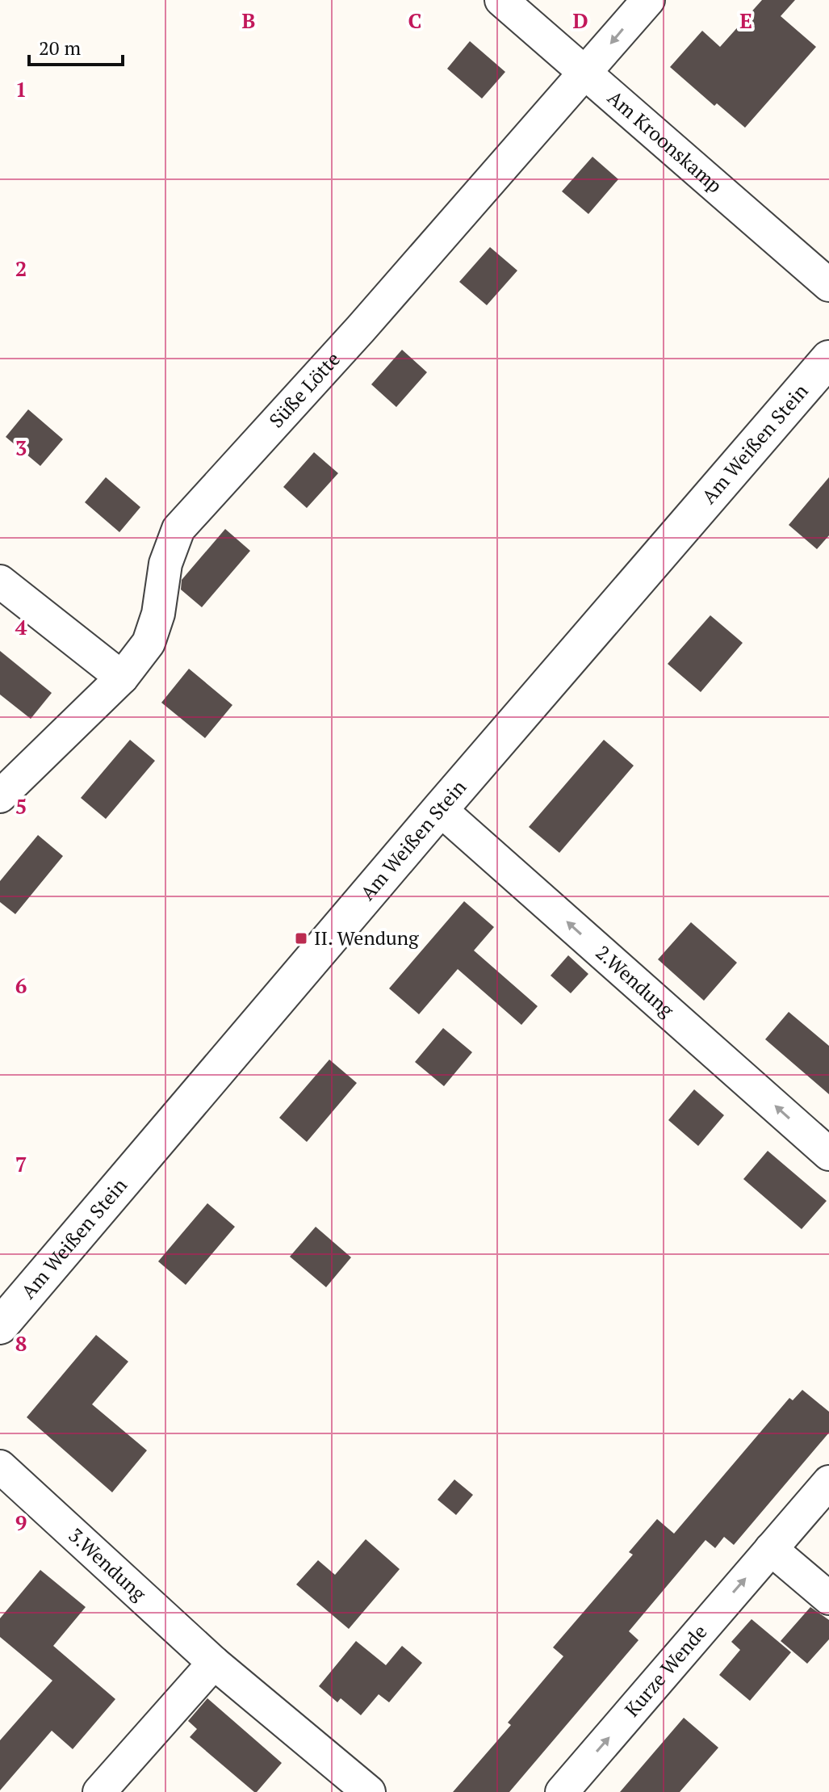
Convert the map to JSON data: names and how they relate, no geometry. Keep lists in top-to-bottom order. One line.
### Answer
{"streets":{"street":["Am Kroonskamp","Süße Lötte","Am Weißen Stein","2.Wendung","3.Wendung","Kurze Wende"]},"crossings":[["Am Kroonskamp","Süße Lötte"],["Am Weißen Stein","2.Wendung"]],"one_way":["2.Wendung","Kurze Wende"],"places":{"transit":["II. Wendung"]},"scale_bar":"20 m","grid":{"columns":["B","C","D","E"],"rows":["1","2","3","4","5","6","7","8","9"]}}
